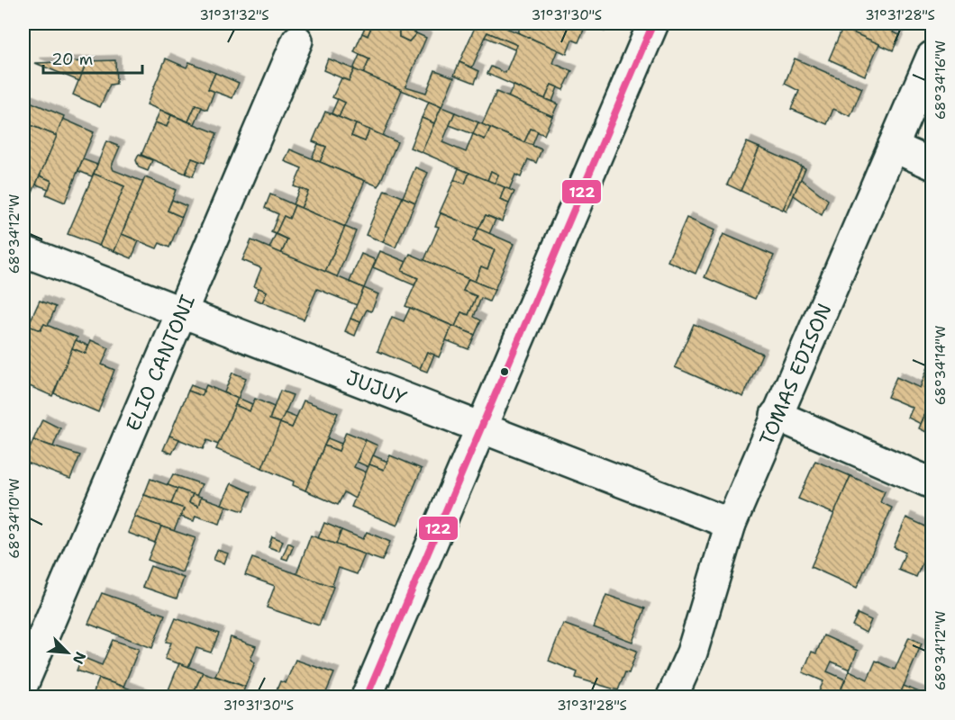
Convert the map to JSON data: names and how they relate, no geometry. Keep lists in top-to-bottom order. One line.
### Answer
{"streets":{"street":["ELIO CANTONI","TOMAS EDISON","JUJUY"]},"crossings":[["ELIO CANTONI","JUJUY"],["TOMAS EDISON","JUJUY"]],"lines":["transit line 122"],"scale_bar":"20 m","north":"bottom right","coordinates":["31°31'32\"S","31°31'30\"S","31°31'28\"S","68°34'16\"W","68°34'12\"W","68°34'14\"W","68°34'10\"W"]}
